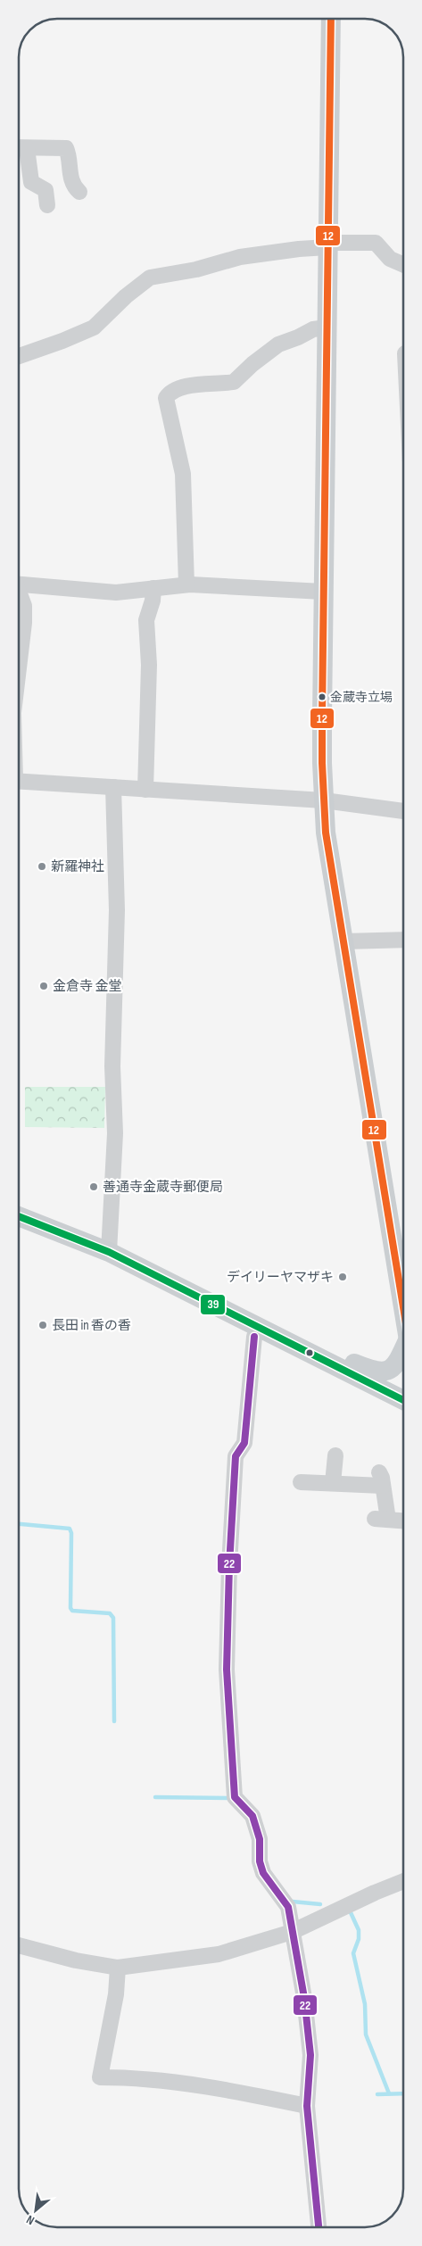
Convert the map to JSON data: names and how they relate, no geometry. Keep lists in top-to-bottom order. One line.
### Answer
{"places":["金蔵寺立場","新羅神社","金倉寺 金堂","善通寺金蔵寺郵便局","デイリーヤマザキ","長田 in 香の香"],"lines":["transit line 12","transit line 39","transit line 22"],"north":"bottom left"}
